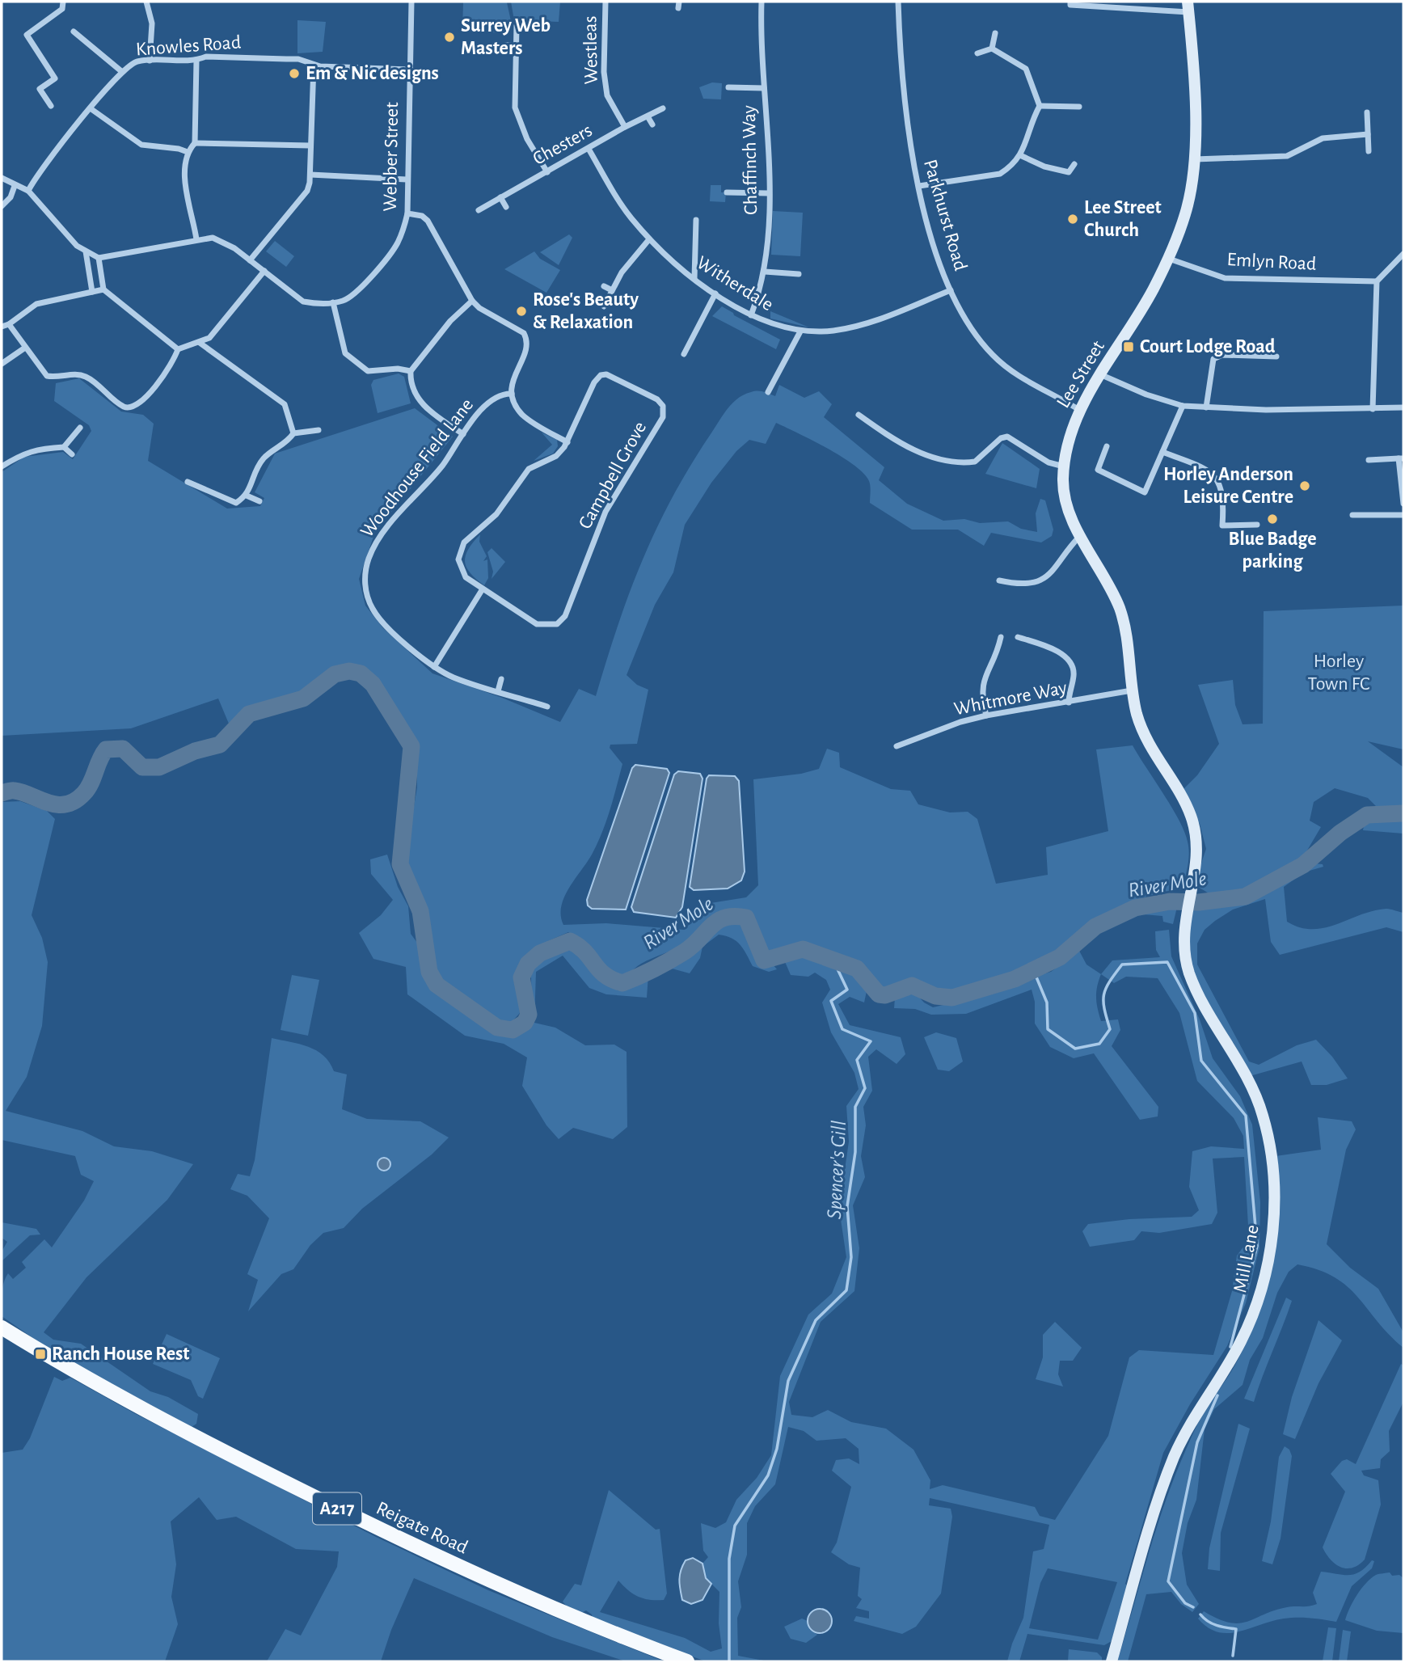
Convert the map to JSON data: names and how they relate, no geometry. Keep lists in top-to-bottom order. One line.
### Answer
{"streets":{"main road":["A217","Reigate Road"],"street":["Knowles Road","Westleas","Chesters","Webber Street","Chaffinch Way","Parkhurst Road","Emlyn Road","Witherdale","Lee Street","Woodhouse Field Lane","Campbell Grove","Whitmore Way","Mill Lane"]},"crossings":[["Knowles Road","Webber Street"],["Westleas","Chesters"],["Chesters","Witherdale"],["Chaffinch Way","Witherdale"],["Parkhurst Road","Witherdale"],["Parkhurst Road","Lee Street"],["Emlyn Road","Lee Street"],["Lee Street","Whitmore Way"],["Lee Street","Mill Lane"]],"water":["River Mole","Spencer's Gill"],"parks":["Horley Town FC"],"places":{"other":["Surrey Web Masters","Em & Nic designs","Lee Street Church","Rose's Beauty & Relaxation","Horley Anderson Leisure Centre","Blue Badge parking"],"transit":["Court Lodge Road","Ranch House Rest"]}}
